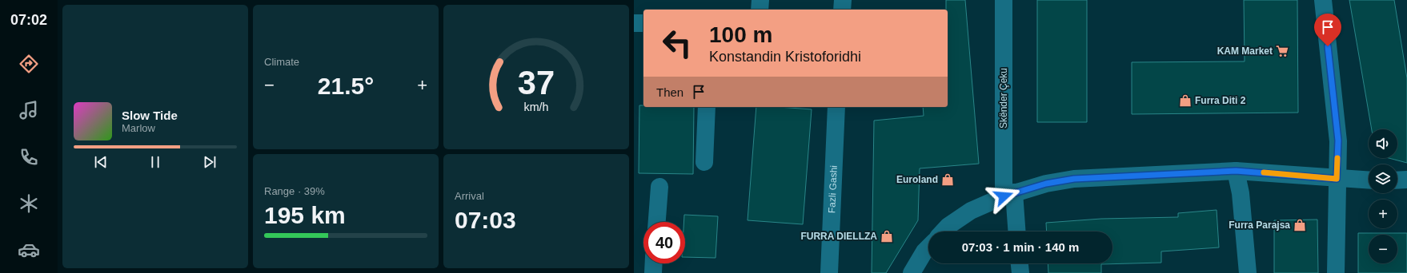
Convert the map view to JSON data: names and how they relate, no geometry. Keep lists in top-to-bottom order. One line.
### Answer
{"streets":{"street":["Skënder Çeku","Fazli Gashi"]},"places":{"supermarket":["KAM Market"],"shop":["Furra Diti 2","Euroland","Furra Parajsa","FURRA DIELLZA"]},"page":{"tabs":"07:02","tile":["Climate",["Range · 39%","195 km"],["Arrival","07:03"]],"turn":["100 m","Konstandin Kristoforidhi"],"heat":["−","21.5°","+"],"then":"Then","song":["Slow Tide","Marlow"],"map_buttons":["+","−"],"limit":"40","trip":"07:03 · 1 min · 140 m","gauge":["37","km/h"]}}
